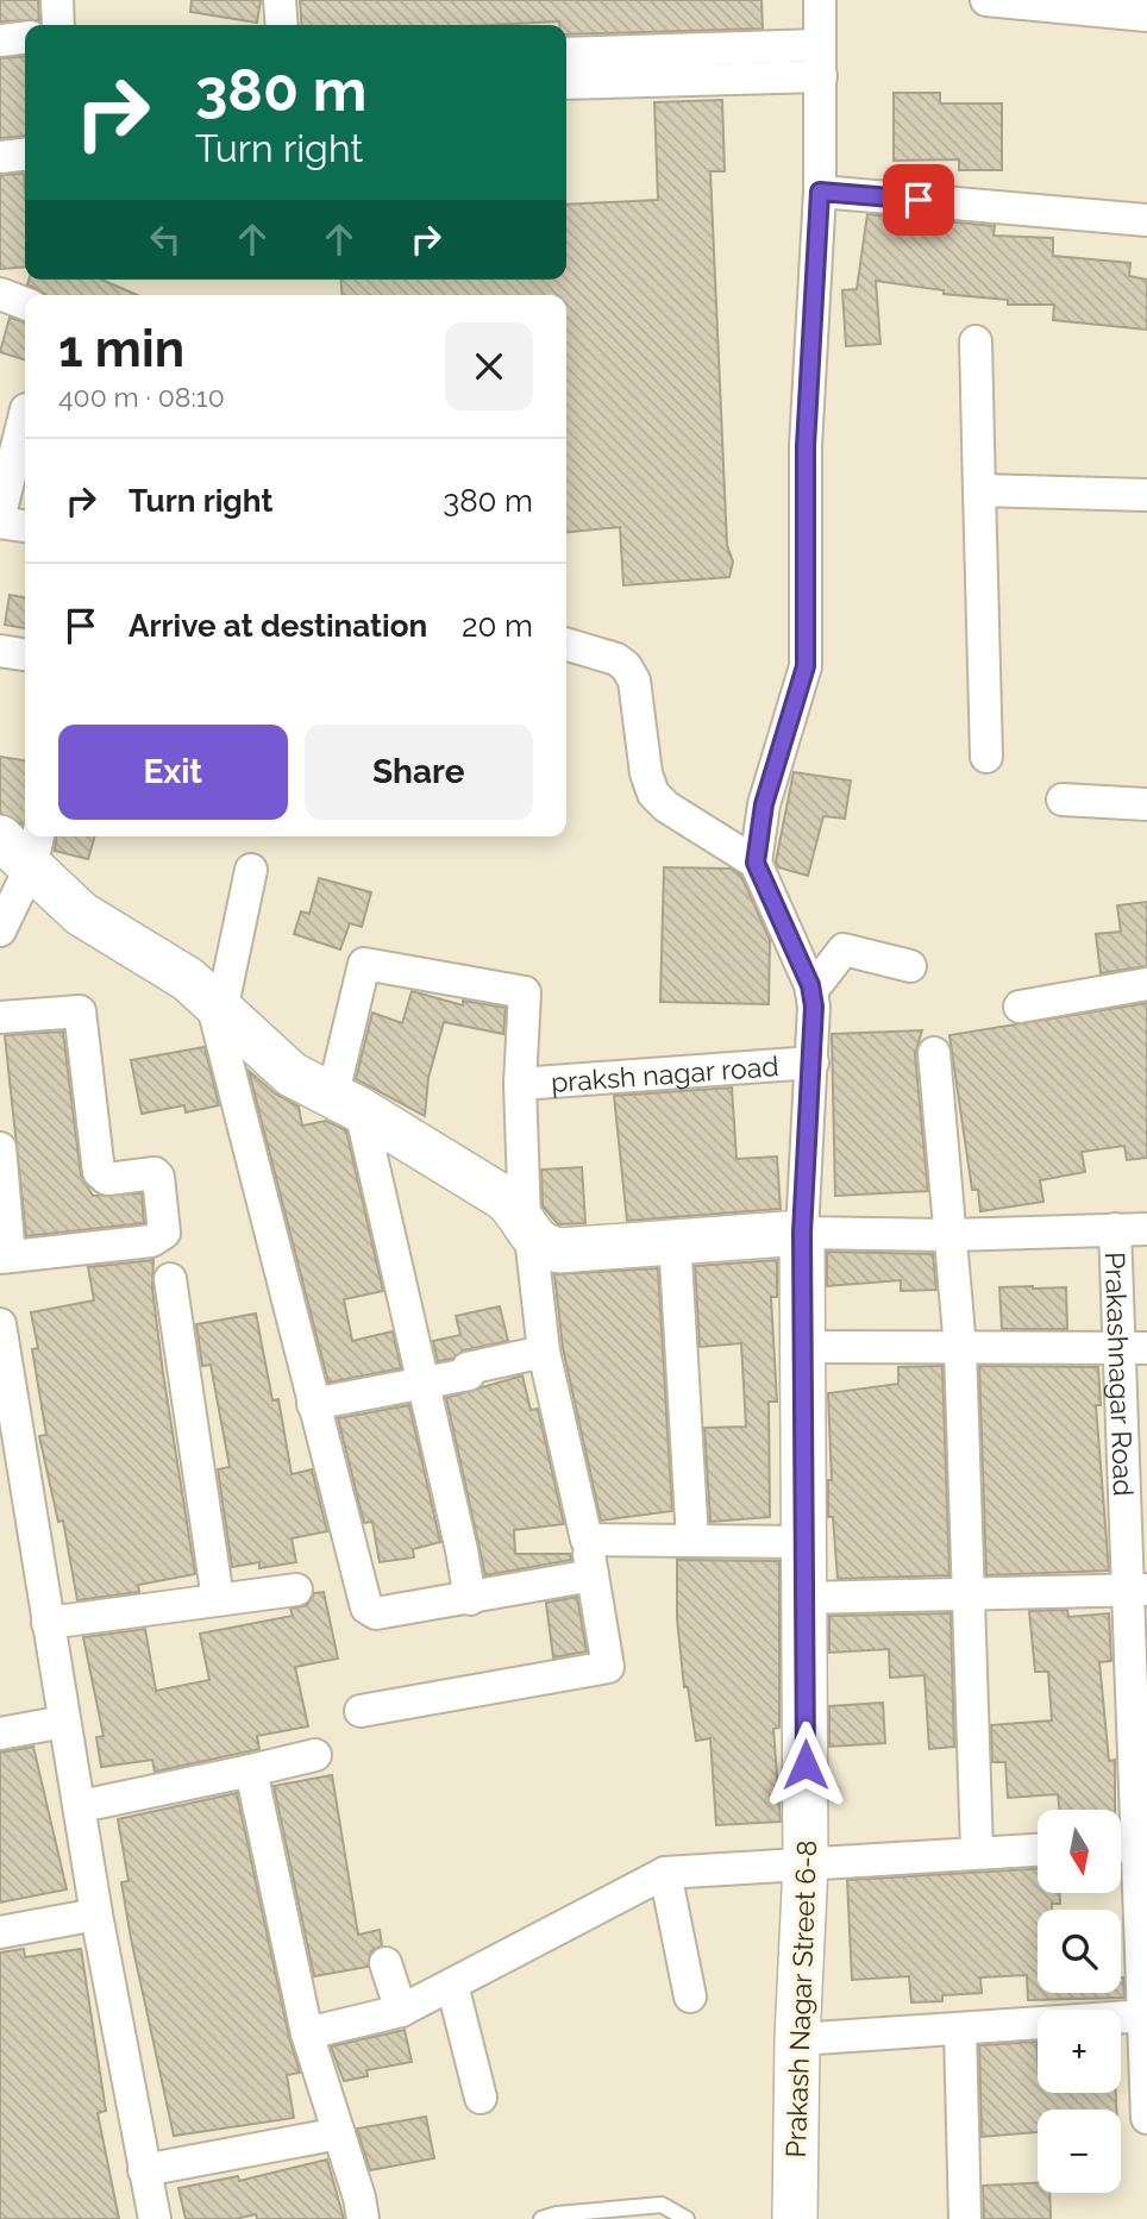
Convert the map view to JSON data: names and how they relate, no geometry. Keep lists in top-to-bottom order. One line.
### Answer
{"streets":{"street":["praksh nagar road","Prakashnagar Road","Prakash Nagar Street 6-8"]},"crossings":[["praksh nagar road","Prakash Nagar Street 6-8"]],"north":"bottom","page":{"turn":["380 m","Turn right"],"heading":["1 min","400 m · 08:10"],"list":[{"name":"Turn right","value":"380 m"},{"name":"Arrive at destination","value":"20 m"}],"buttons":["Exit","Share"],"map_buttons":["+","−"]}}
